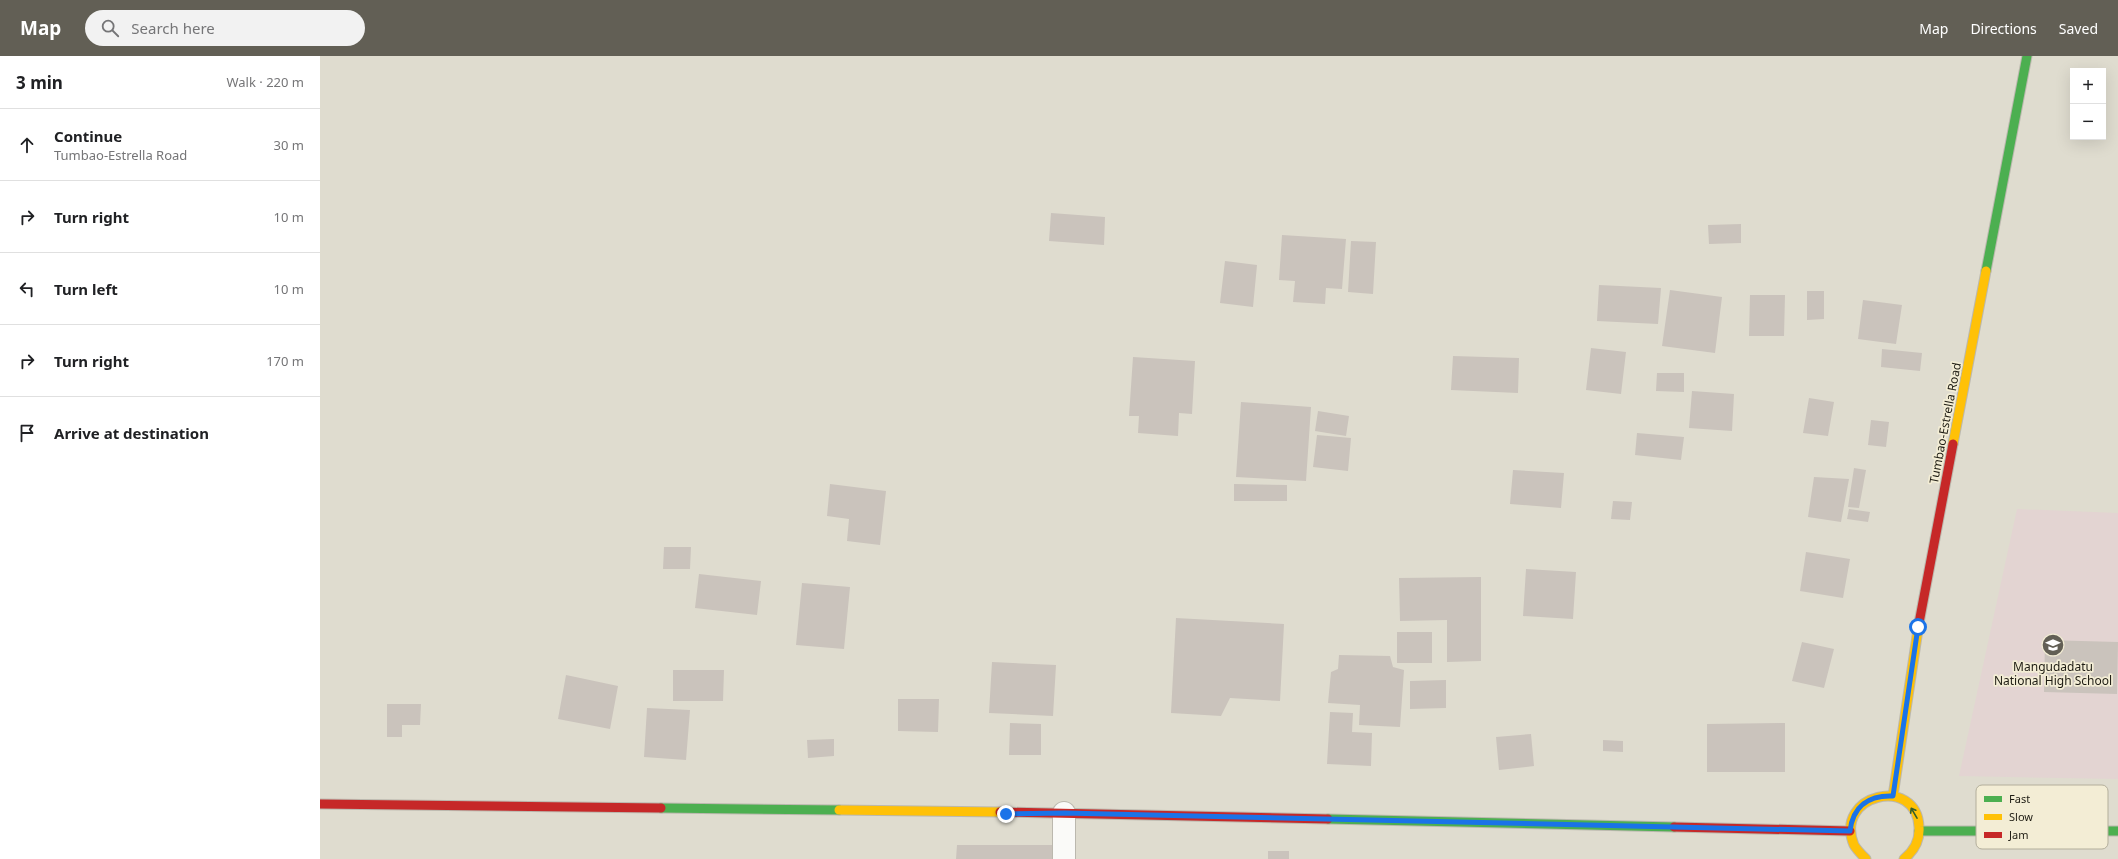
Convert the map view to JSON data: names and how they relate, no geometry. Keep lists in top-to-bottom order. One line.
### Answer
{"streets":{"street":["Tumbao-Estrella Road"]},"places":{"school or university":["Mangudadatu National High School"]},"legend":["Fast","Slow","Jam"],"page":{"header":"Map","search":"Search here","nav":["Map","Directions","Saved"],"heading":["3 min","Walk · 220 m"],"map_buttons":["+","−"],"list":[["Continue","Tumbao-Estrella Road","30 m"],["Turn right","10 m"],["Turn left","10 m"],["Turn right","170 m"],"Arrive at destination"]}}
